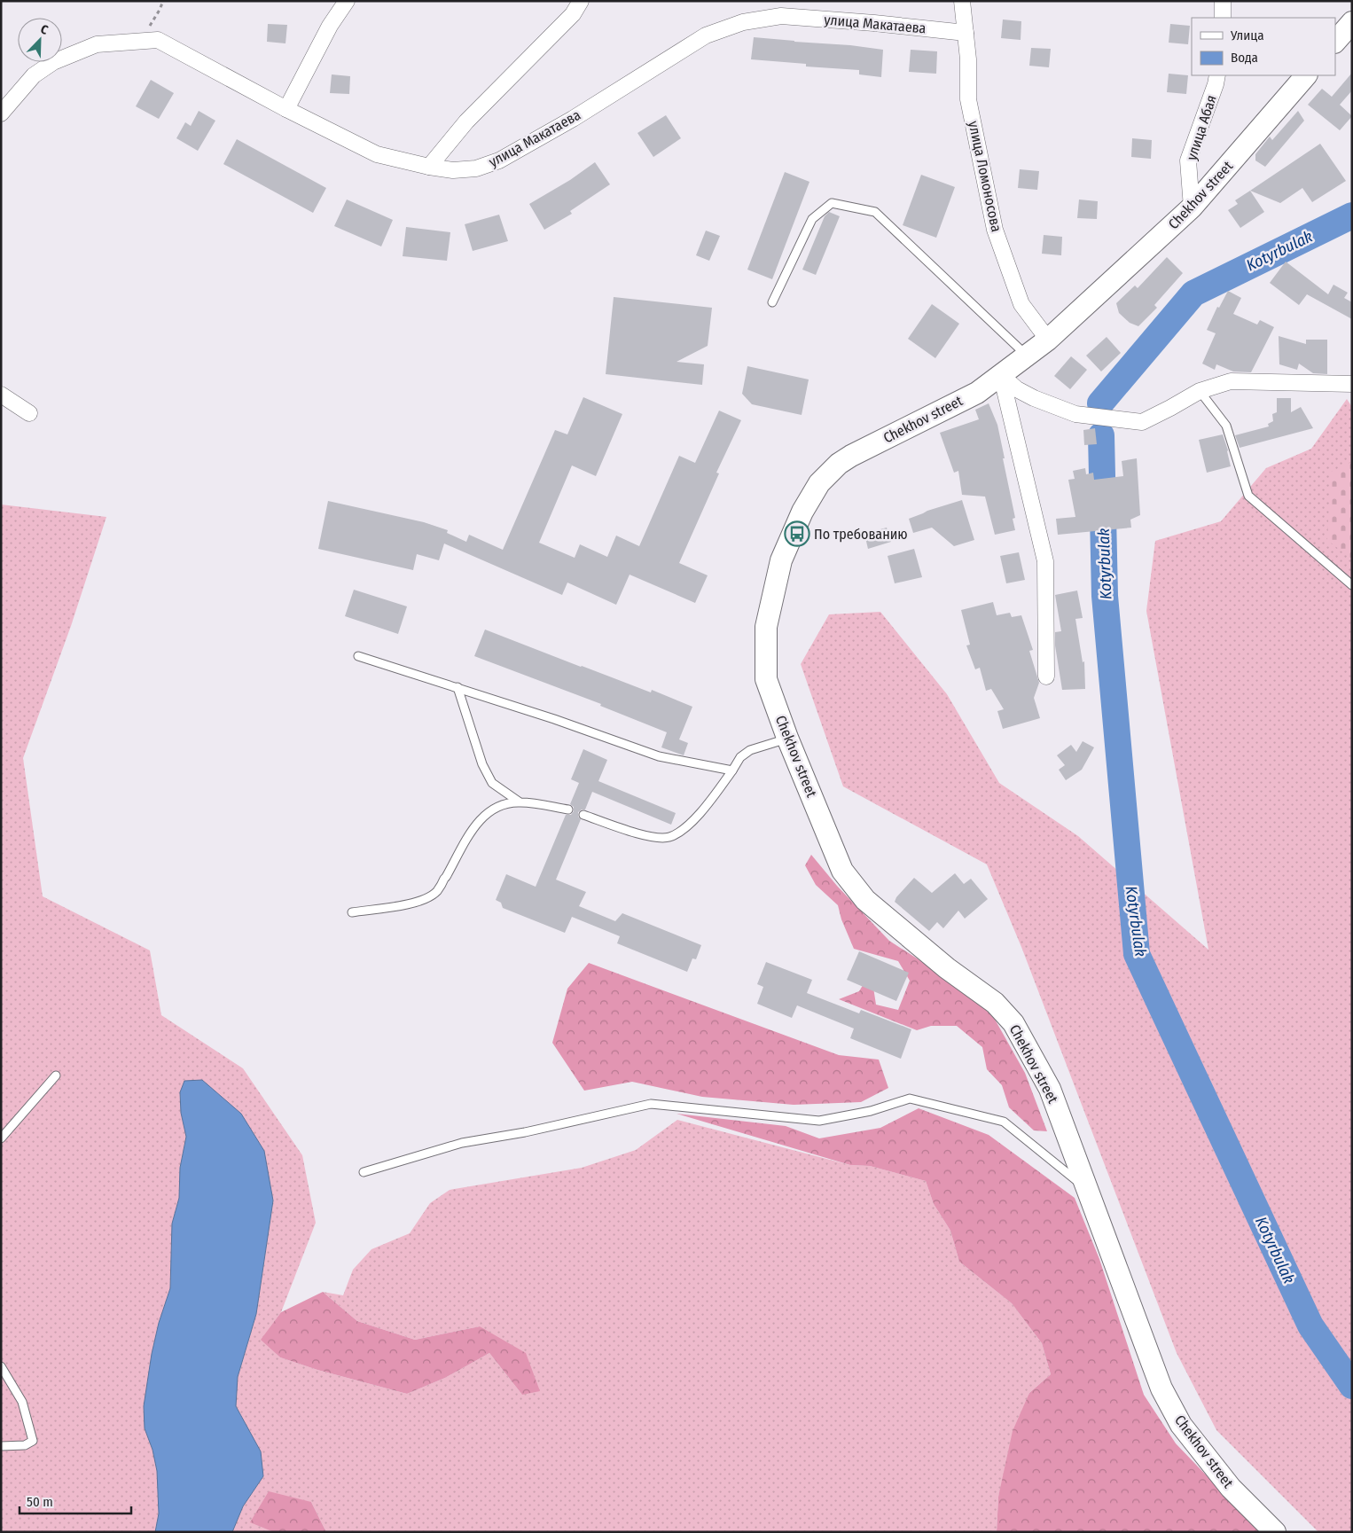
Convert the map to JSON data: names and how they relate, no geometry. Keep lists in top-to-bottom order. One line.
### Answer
{"streets":{"main road":["Chekhov street"],"street":["улица Макатаева","улица Абая","улица Ломоносова"]},"crossings":[["улица Макатаева","улица Ломоносова"],["улица Абая","Chekhov street"],["улица Ломоносова","Chekhov street"]],"water":["Kotyrbulak"],"places":{"bus stop":["По требованию"]},"legend":["Улица","Вода"],"scale_bar":"50 m","north":"top right"}
